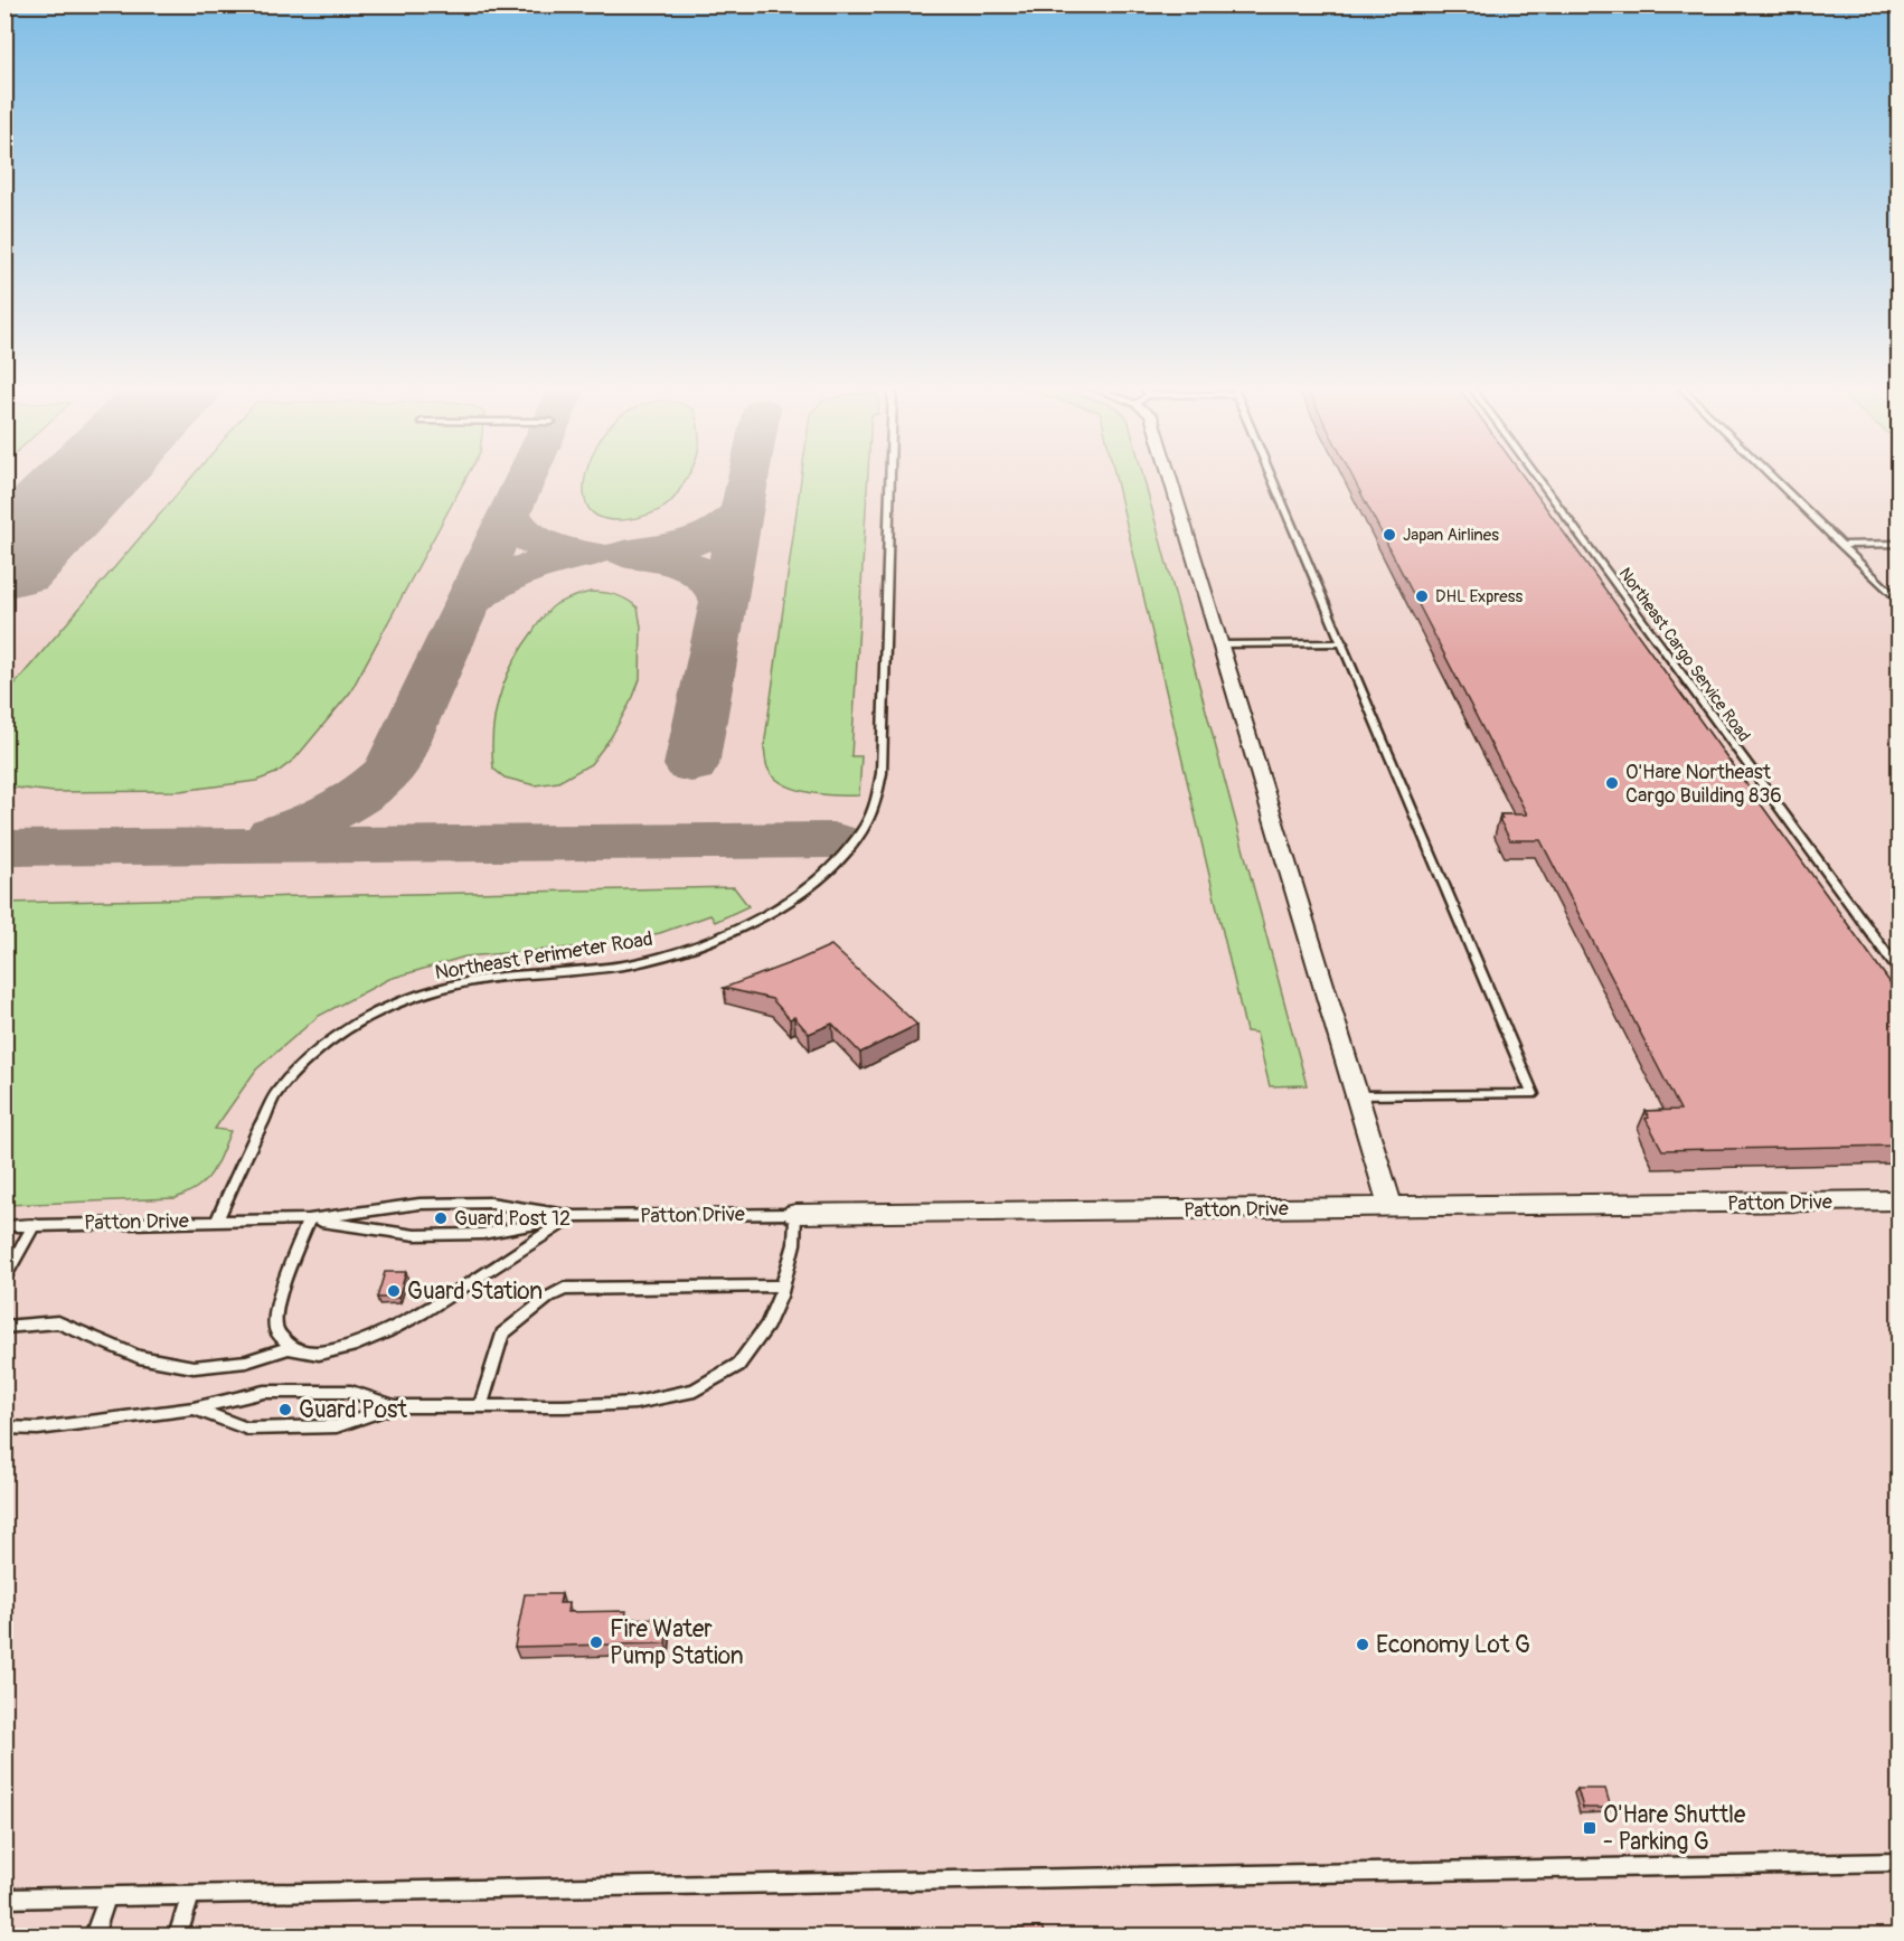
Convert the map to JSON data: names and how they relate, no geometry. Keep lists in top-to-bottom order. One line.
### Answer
{"streets":{"street":["Patton Drive"],"lane":["Northeast Cargo Service Road","Northeast Perimeter Road"]},"crossings":[["Northeast Perimeter Road","Patton Drive"]],"places":{"other":["Japan Airlines","DHL Express","O'Hare Northeast Cargo Building 836","Guard Post 12","Guard Station","Guard Post","Fire Water Pump Station","Economy Lot G"],"transit":["O'Hare Shuttle - Parking G"]}}
